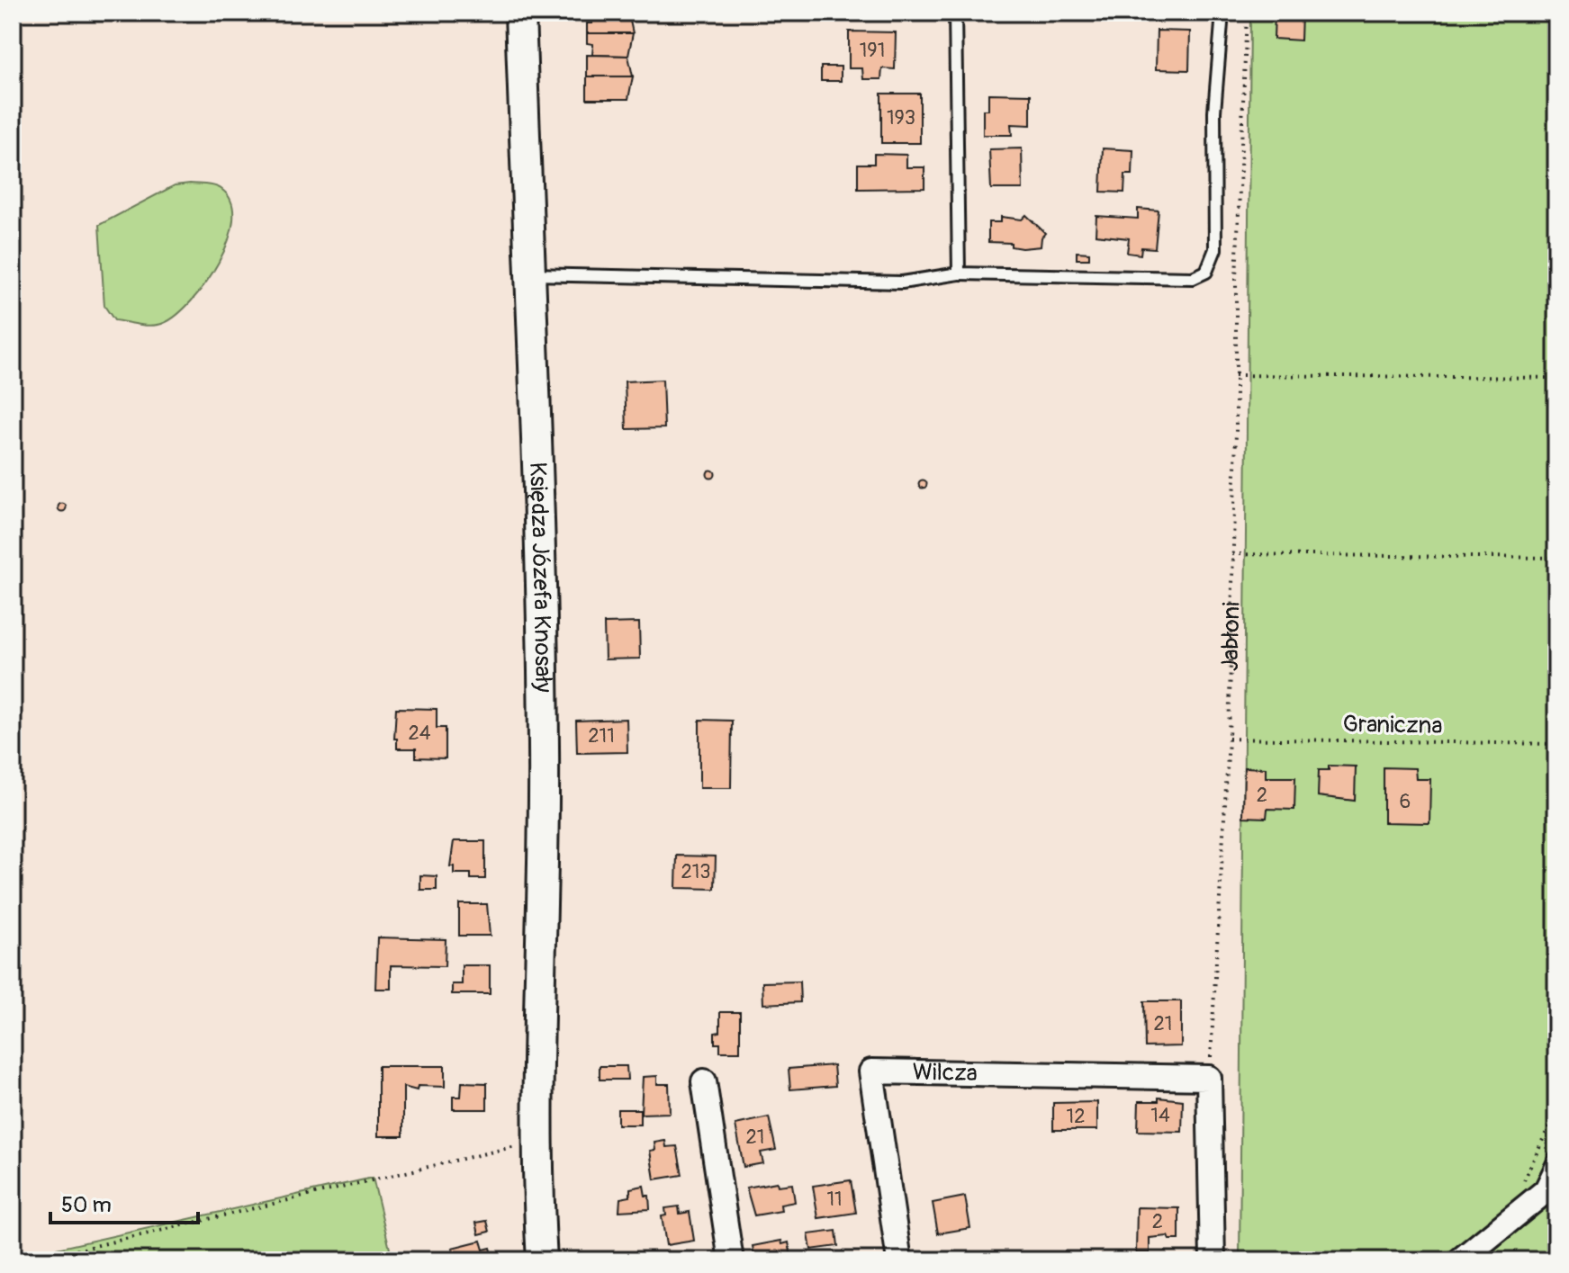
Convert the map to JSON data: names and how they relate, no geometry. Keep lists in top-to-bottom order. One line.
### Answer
{"streets":{"street":["Księdza Józefa Knosały","Wilcza"],"path":["Jabłoni","Graniczna"]},"crossings":[["Jabłoni","Graniczna"],["Jabłoni","Wilcza"]],"house_numbers":["191","193","24","211","2","6","213","21","14","12","21","11","2"],"scale_bar":"50 m"}
